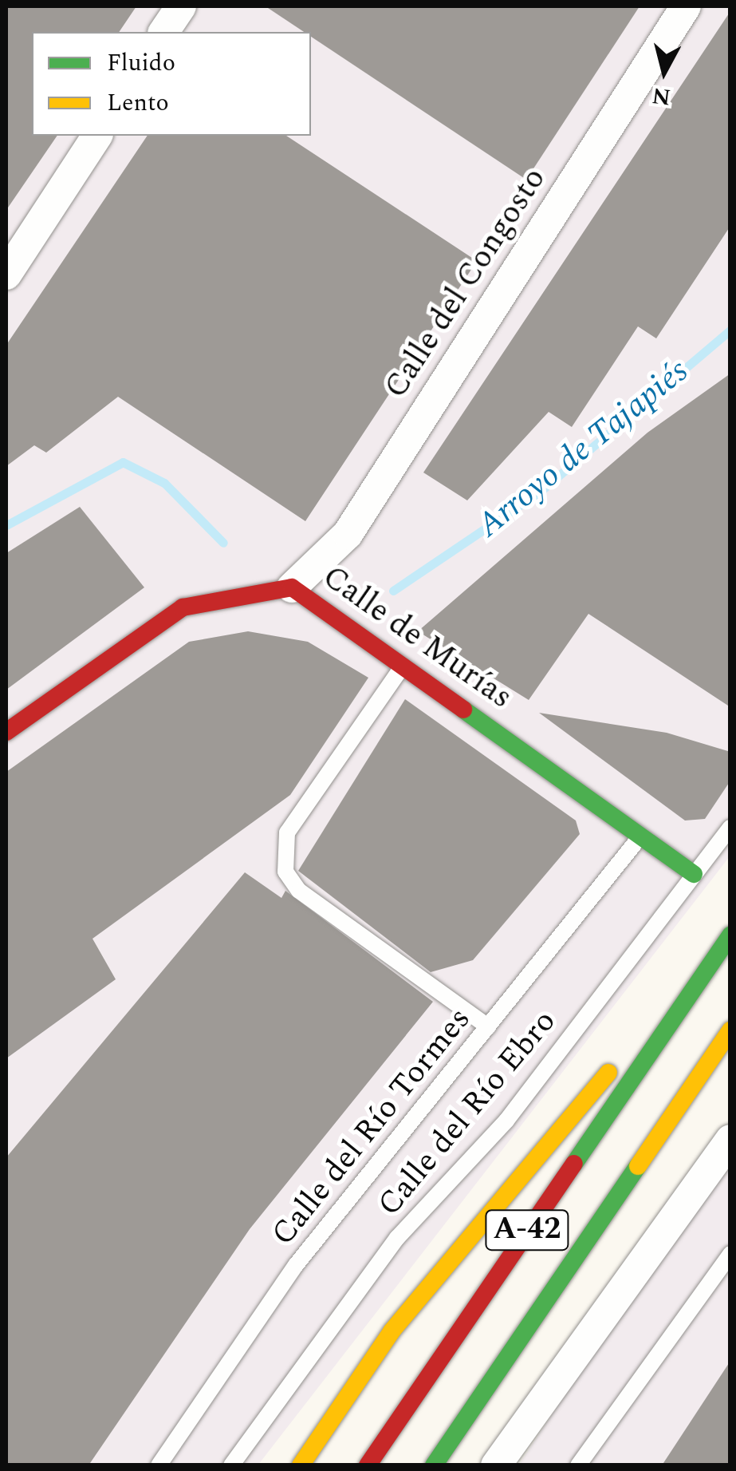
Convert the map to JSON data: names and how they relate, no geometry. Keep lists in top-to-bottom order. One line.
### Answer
{"streets":{"main road":["Calle de Murías","A-42"],"street":["Calle del Congosto"],"lane":["Calle del Río Ebro","Calle del Río Tormes"]},"crossings":[["Calle del Congosto","Calle de Murías"],["Calle de Murías","Calle del Río Ebro"],["Calle de Murías","Calle del Río Tormes"]],"water":["Arroyo de Tajapiés"],"legend":["Fluido","Lento"],"north":"bottom"}
